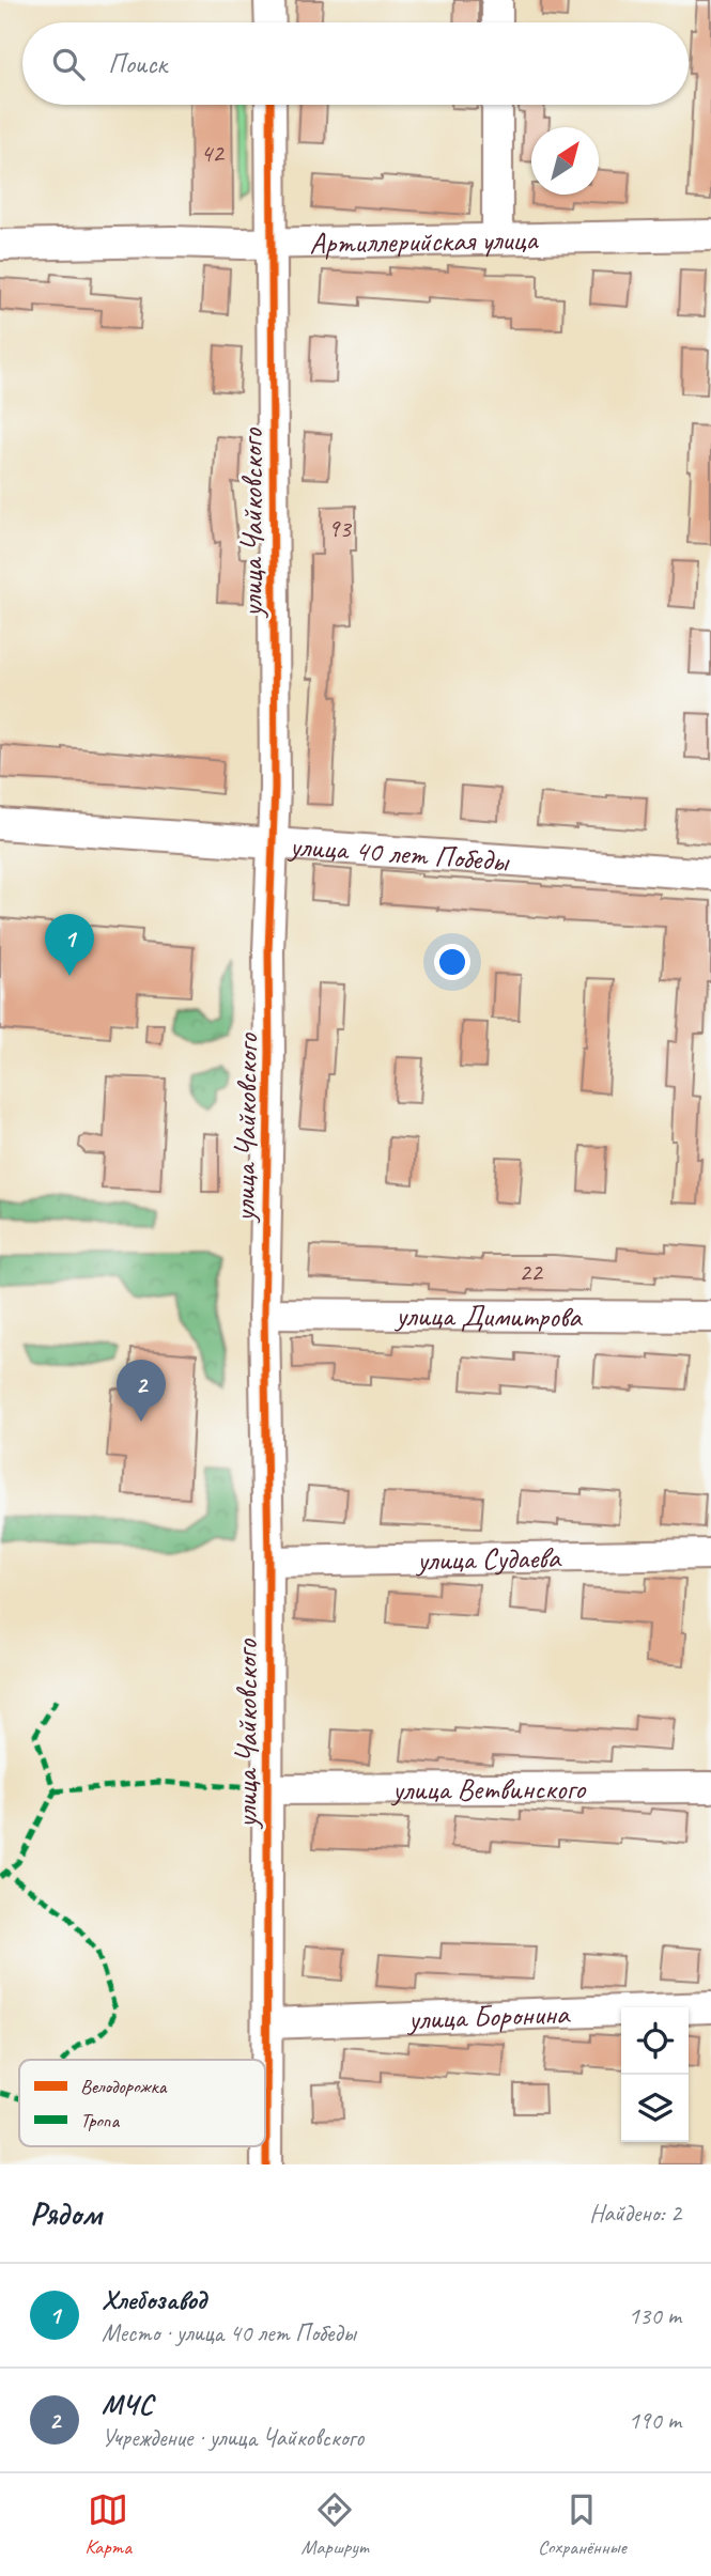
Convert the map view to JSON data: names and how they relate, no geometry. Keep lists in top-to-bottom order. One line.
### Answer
{"streets":{"street":["Артиллерийская улица","улица Чайковского","улица 40 лет Победы","улица Димитрова","улица Судаева","улица Ветвинского","улица Боронина"]},"crossings":[["Артиллерийская улица","улица Чайковского"],["улица Чайковского","улица 40 лет Победы"],["улица Чайковского","улица Димитрова"],["улица Чайковского","улица Судаева"],["улица Чайковского","улица Ветвинского"],["улица Чайковского","улица Боронина"]],"house_numbers":["42","93","22"],"legend":["Велодорожка","Тропа"],"north":"top right","page":{"search":"Поиск","pins":["1","2"],"heading":["Рядом","Найдено: 2"],"list":[{"mark":"1","name":"Хлебозавод","note":"Место · улица 40 лет Победы","value":"130 m"},{"mark":"2","name":"МЧС","note":"Учреждение · улица Чайковского","value":"190 m"}],"nav":["Карта","Маршрут","Сохранённые"]}}
